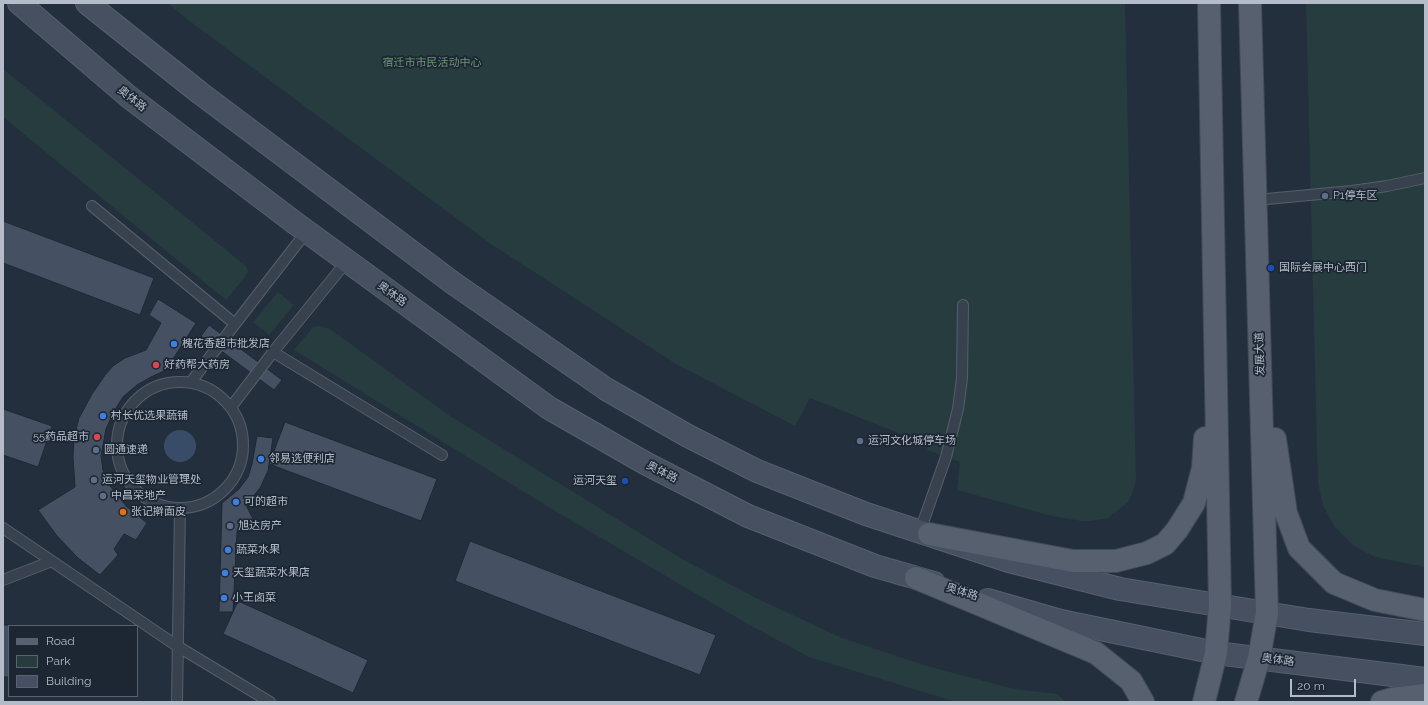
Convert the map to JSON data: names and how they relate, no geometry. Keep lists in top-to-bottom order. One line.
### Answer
{"streets":{"main road":["奥体路","发展大道"]},"crossings":[["奥体路","发展大道"]],"parks":["宿迁市市民活动中心"],"places":["P1停车区","国际会展中心西门","槐花香超市批发店","好药帮大药房","村长优选果蔬铺","55药品超市","运河文化城停车场","圆通速递","邻易选便利店","运河天玺物业管理处","运河天玺","中昌荣地产","可的超市","张记擀面皮","旭达房产","蔬菜水果","天玺蔬菜水果店","小王卤菜"],"legend":["Road","Park","Building"],"scale_bar":"20 m"}
